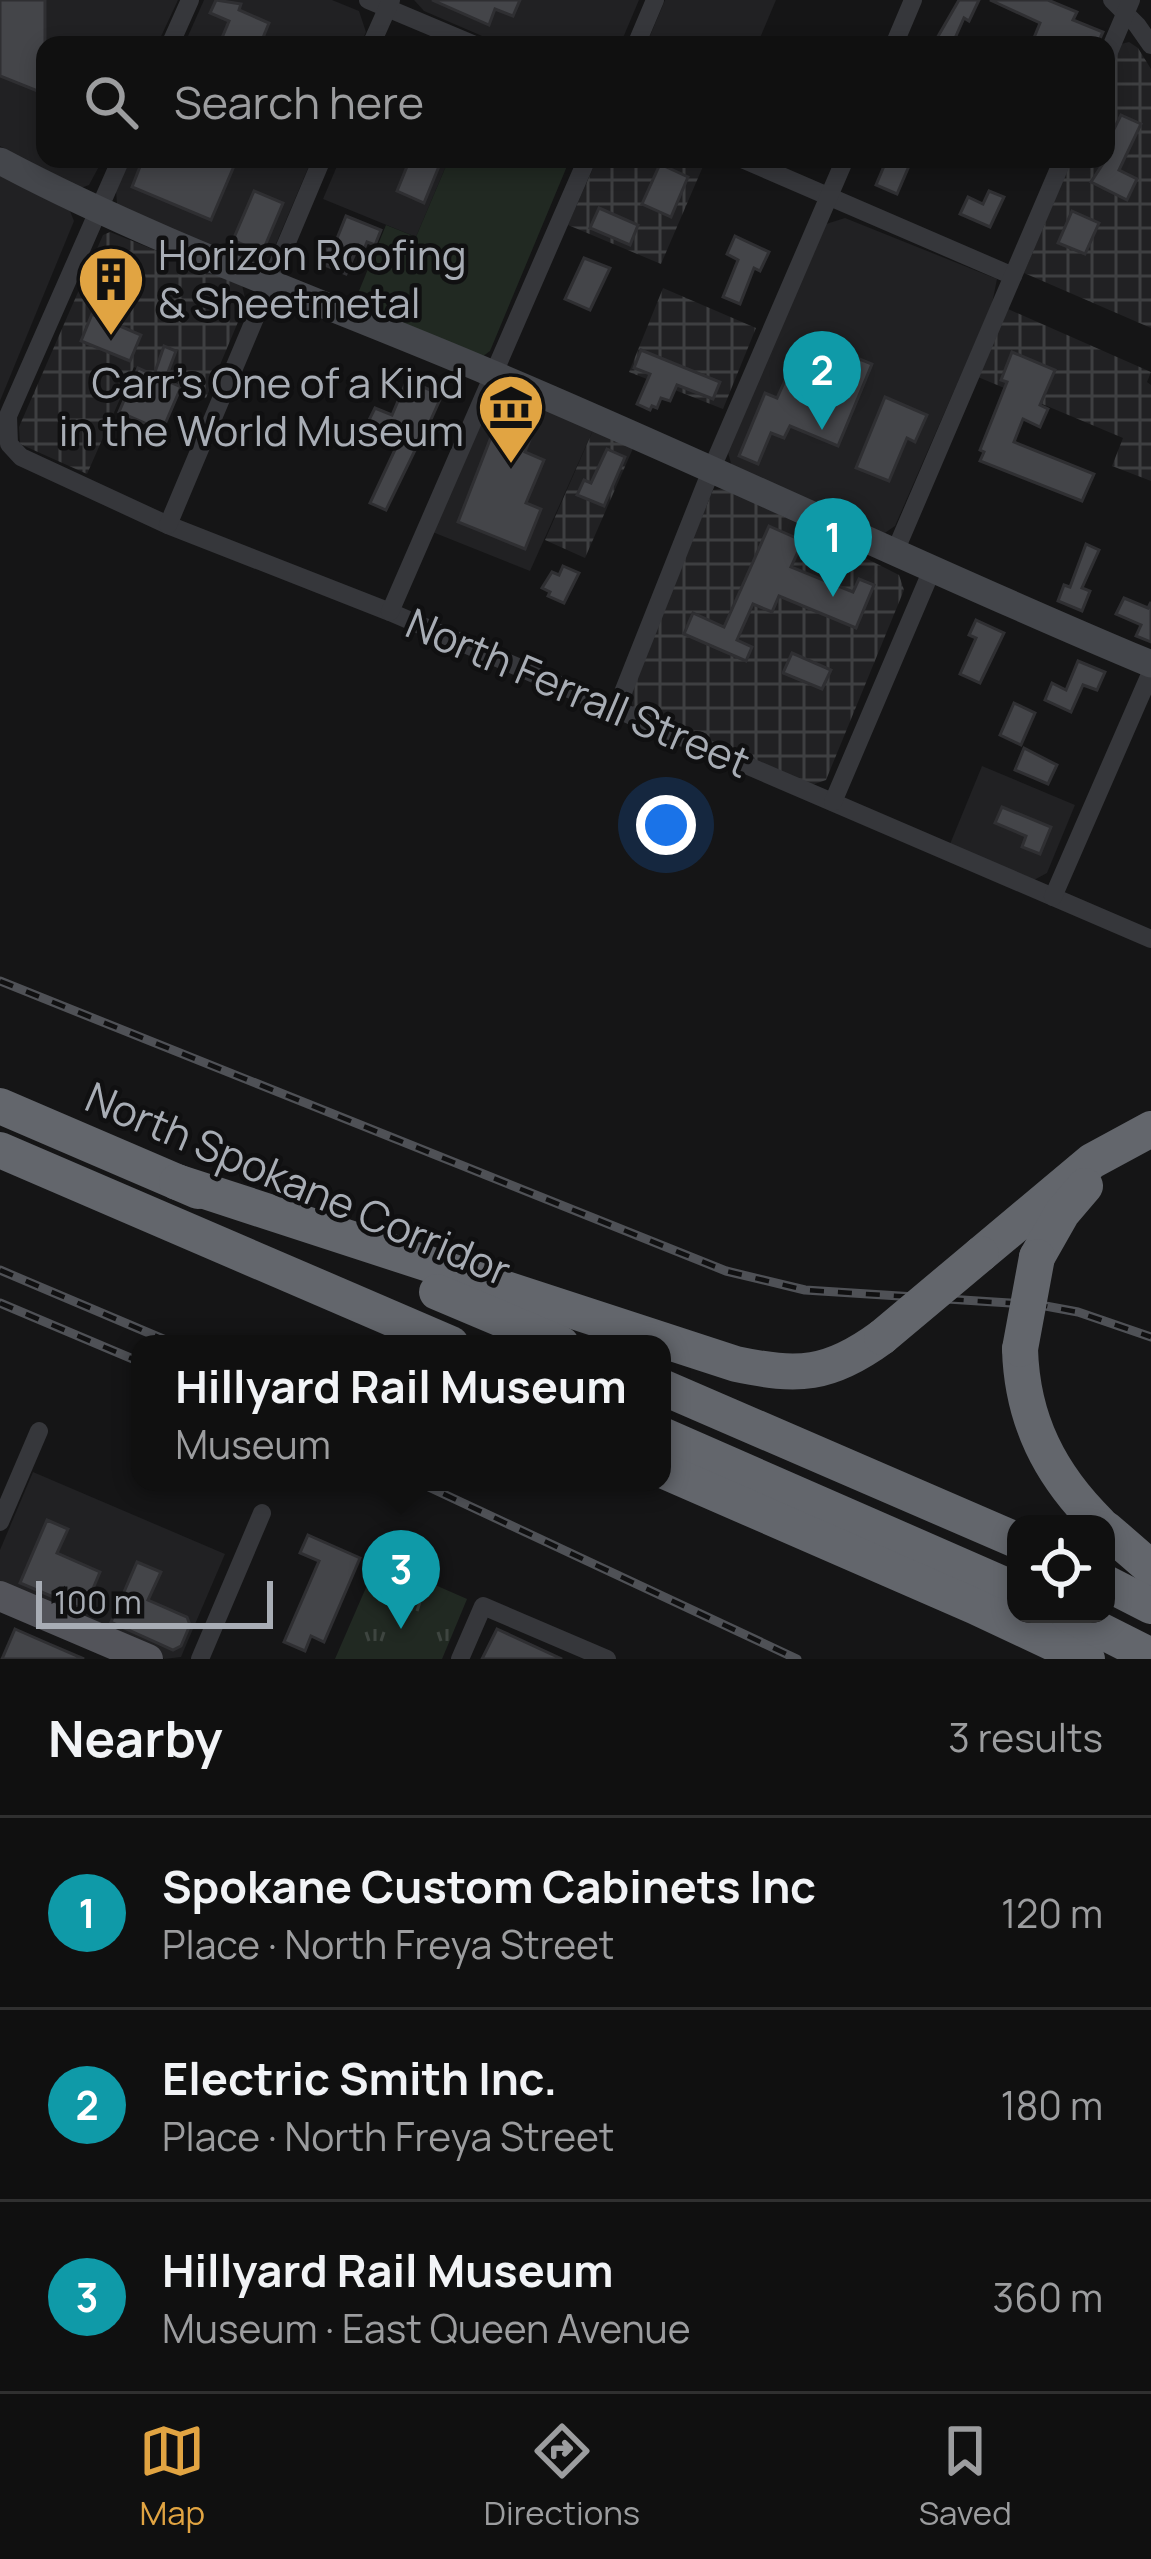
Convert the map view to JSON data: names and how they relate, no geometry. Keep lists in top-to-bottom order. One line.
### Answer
{"streets":{"highway":["North Spokane Corridor"],"street":["North Ferrall Street"]},"places":{"building":["Horizon Roofing & Sheetmetal"],"museum":["Carr's One of a Kind in the World Museum"]},"scale_bar":"100 m","page":{"search":"Search here","pins":["2","1","3"],"popup":["Hillyard Rail Museum","Museum"],"scale":"100 m","heading":["Nearby","3 results"],"list":[{"mark":"1","name":"Spokane Custom Cabinets Inc","note":"Place · North Freya Street","value":"120 m"},{"mark":"2","name":"Electric Smith Inc.","note":"Place · North Freya Street","value":"180 m"},{"mark":"3","name":"Hillyard Rail Museum","note":"Museum · East Queen Avenue","value":"360 m"}],"nav":["Map","Directions","Saved"]}}
